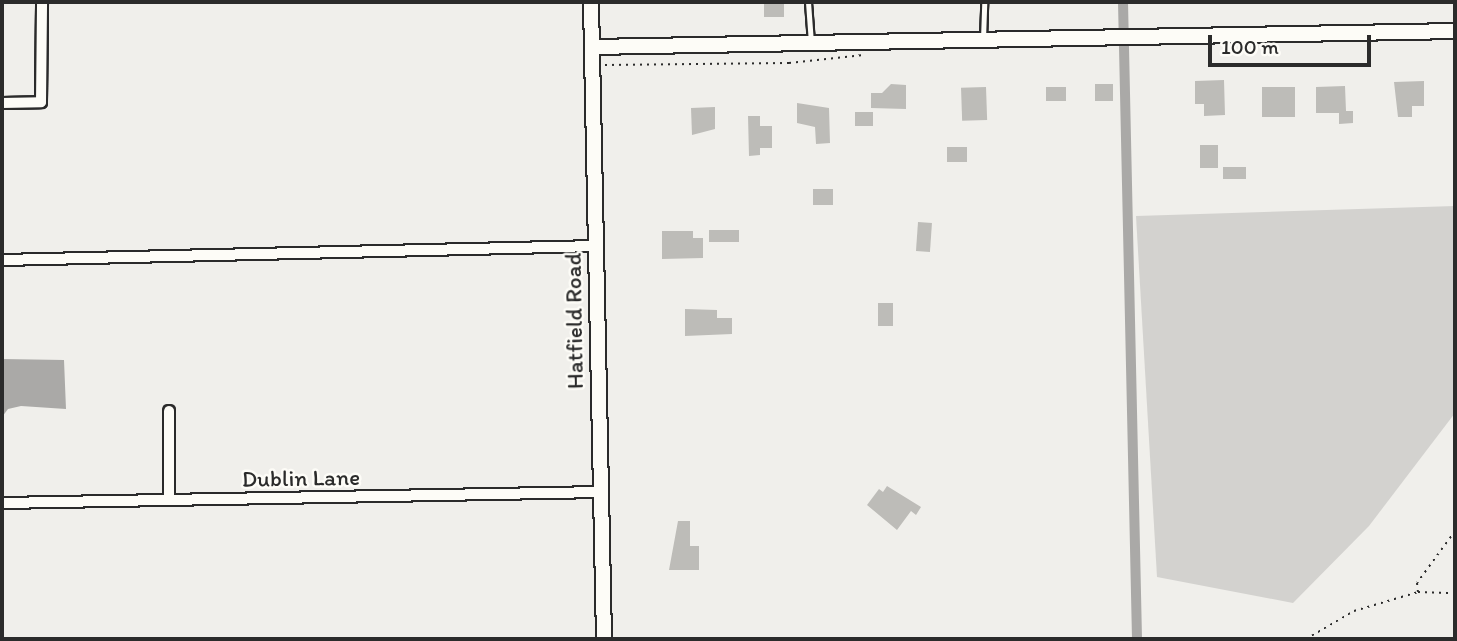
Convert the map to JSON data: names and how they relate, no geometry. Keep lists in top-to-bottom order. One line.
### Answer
{"streets":{"street":["Hatfield Road","Dublin Lane"]},"crossings":[["Hatfield Road","Dublin Lane"]],"scale_bar":"100 m"}
